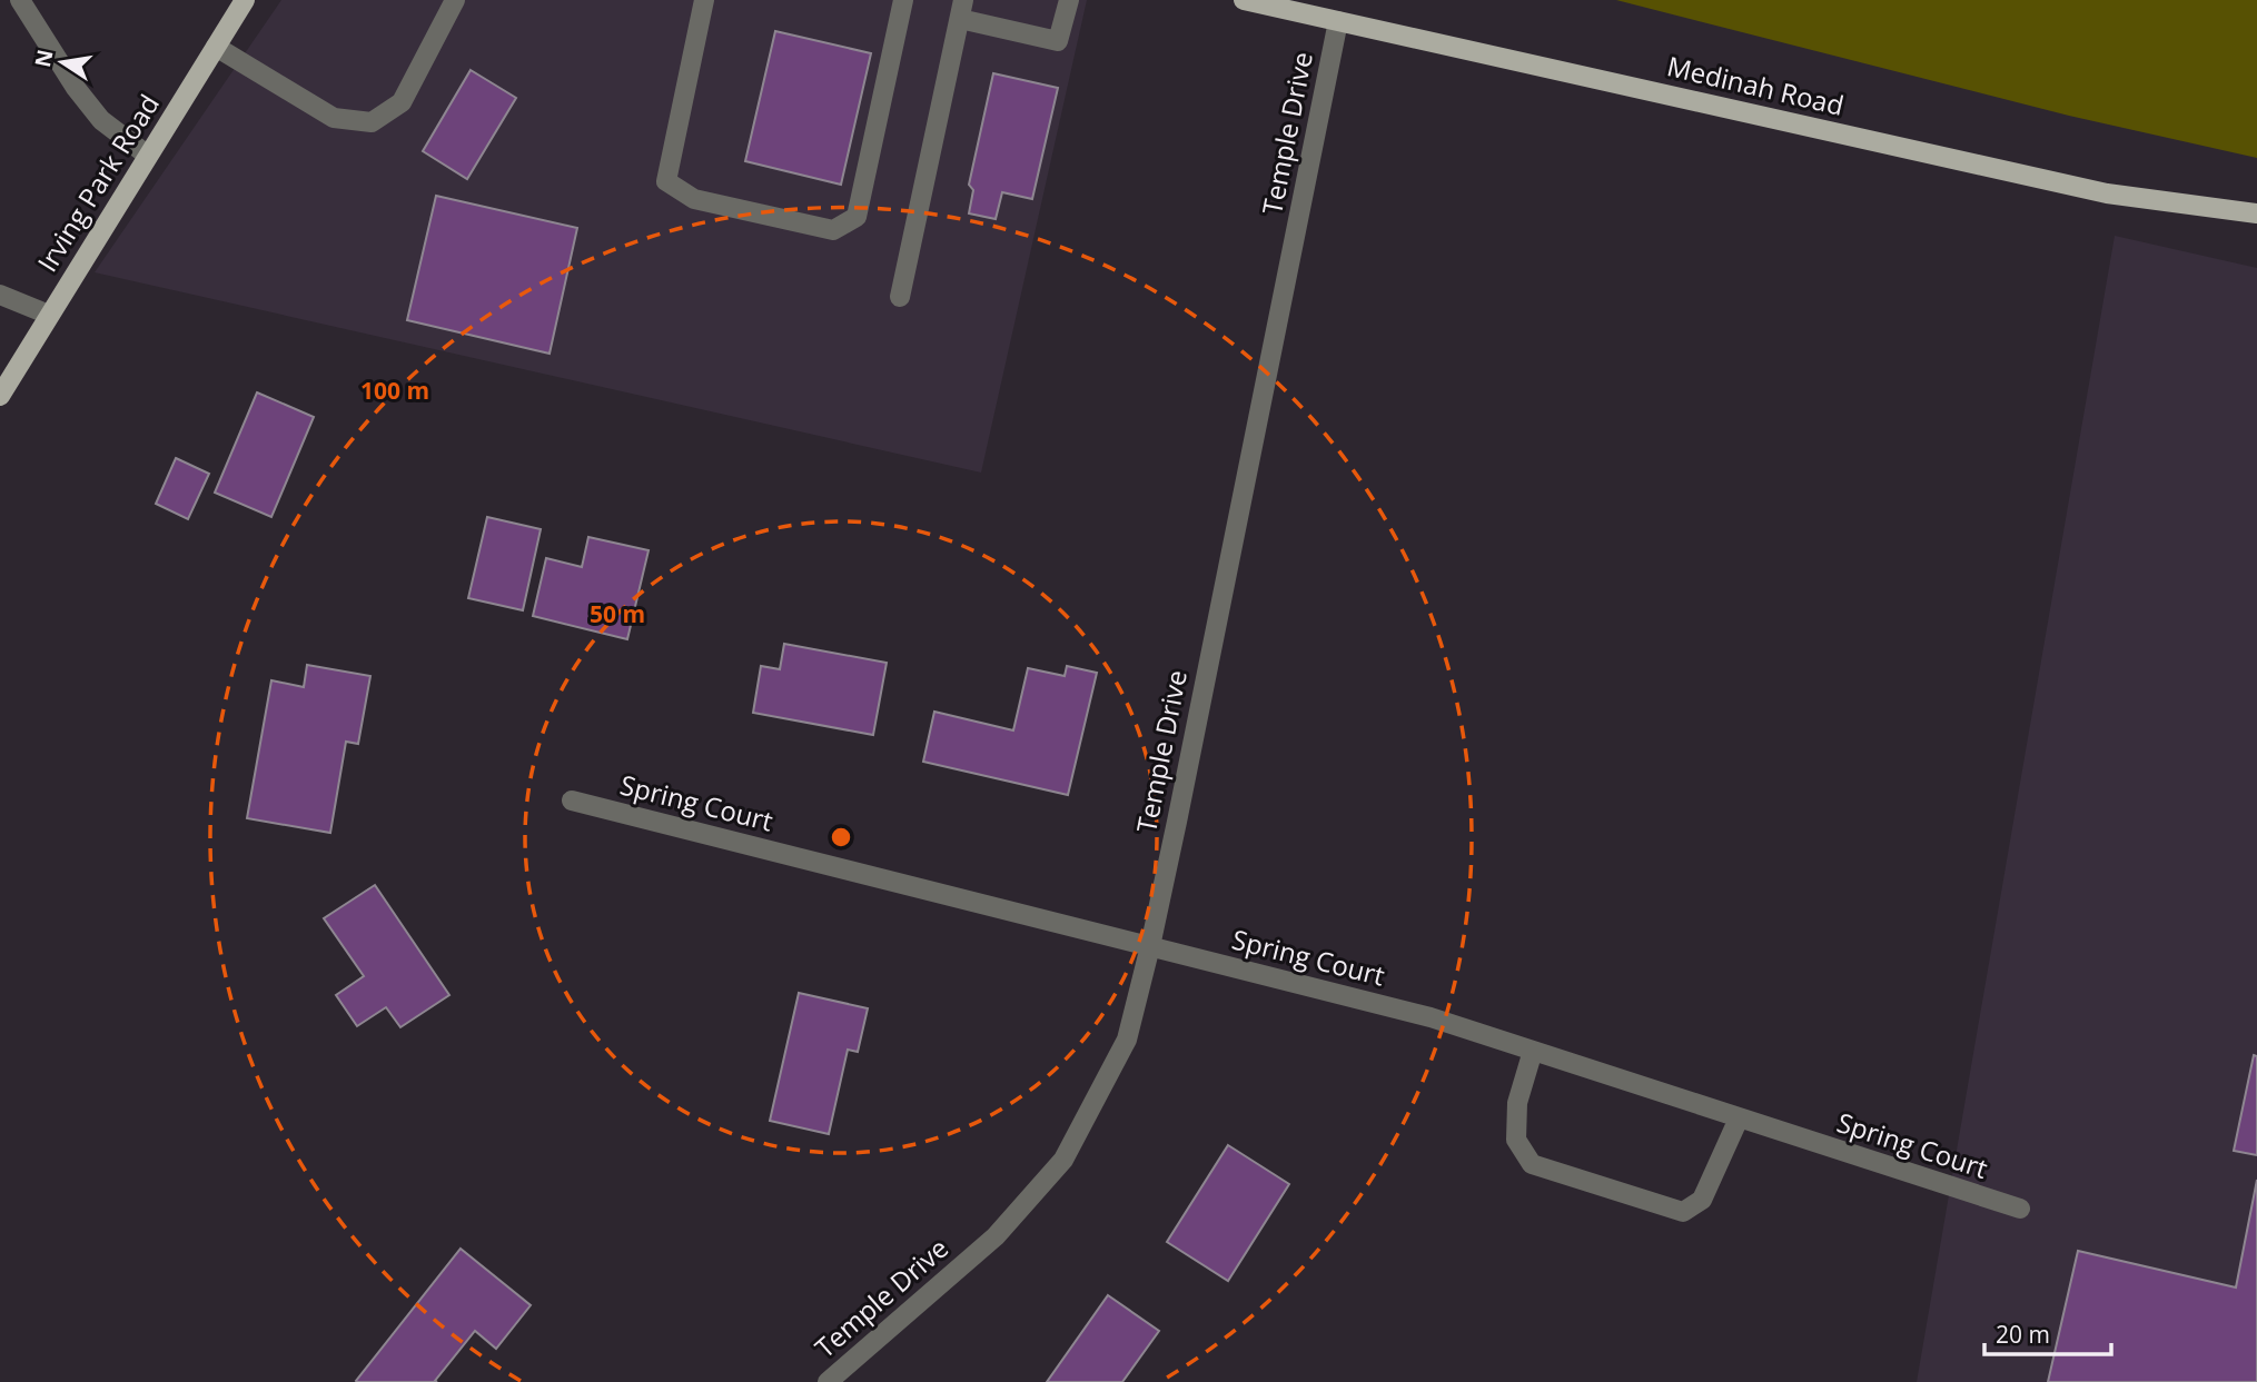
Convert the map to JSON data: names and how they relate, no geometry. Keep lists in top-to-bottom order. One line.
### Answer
{"streets":{"main road":["Medinah Road","Irving Park Road"],"street":["Temple Drive","Spring Court"]},"crossings":[["Medinah Road","Temple Drive"],["Temple Drive","Spring Court"]],"scale_bar":"20 m","north":"left","rings":["100 m","50 m"]}
